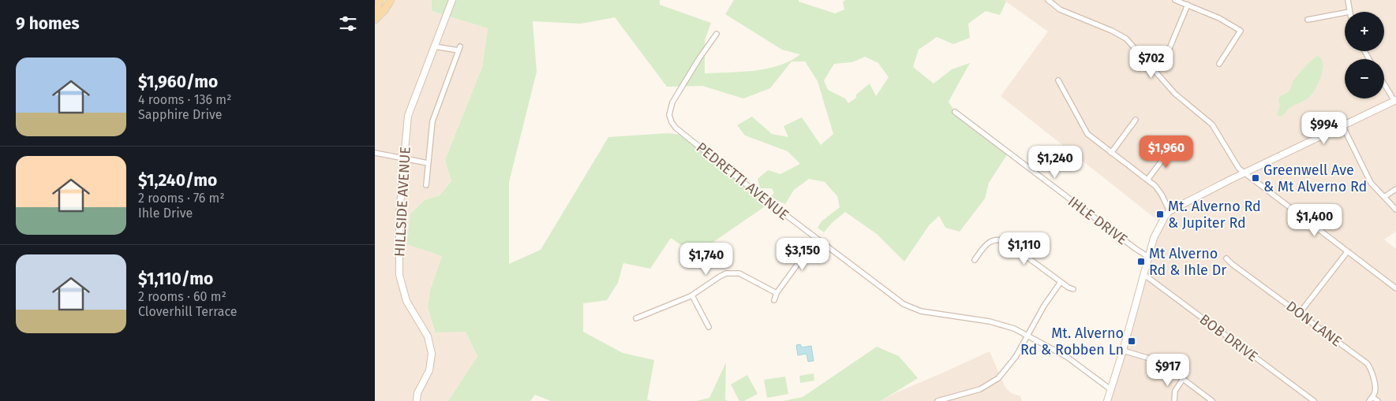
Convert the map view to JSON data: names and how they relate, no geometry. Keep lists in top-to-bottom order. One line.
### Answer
{"streets":{"street":["PEDRETTI AVENUE","HILLSIDE AVENUE","IHLE DRIVE","DON LANE","BOB DRIVE"]},"places":{"transit":["Greenwell Ave & Mt Alverno Rd","Mt. Alverno Rd & Jupiter Rd","Mt Alverno Rd & Ihle Dr","Mt. Alverno Rd & Robben Ln"]},"page":{"heading":"9 homes","map_buttons":["+","−"],"price":["$702","$994","$1,960","$1,240","$1,400","$1,110","$3,150","$1,740","$917"],"list":[{"name":"$1,960/mo","note":"4 rooms · 136 m² · Sapphire Drive"},{"name":"$1,240/mo","note":"2 rooms · 76 m² · Ihle Drive"},{"name":"$1,110/mo","note":"2 rooms · 60 m² · Cloverhill Terrace"}]}}
